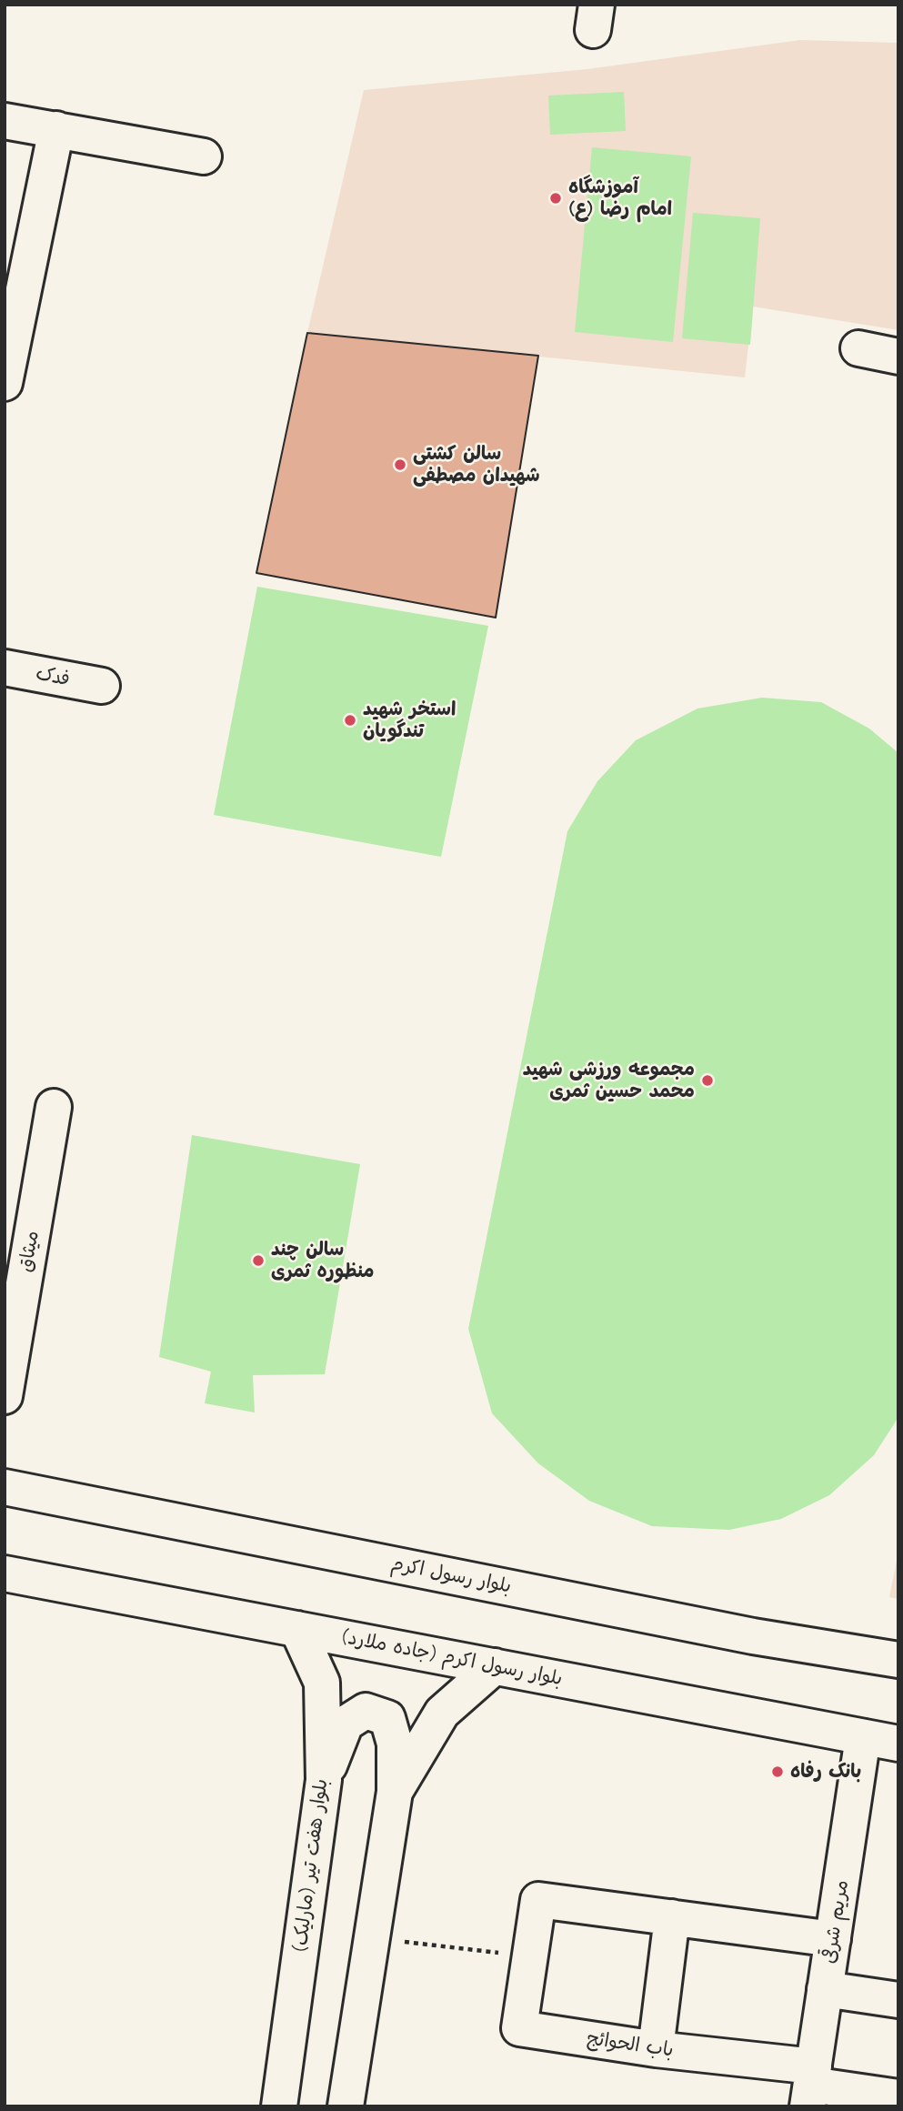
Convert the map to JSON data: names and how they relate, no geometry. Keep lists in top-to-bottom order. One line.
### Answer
{"streets":{"main road":["فدک","میثاق","بلوار رسول اکرم","بلوار رسول اکرم (جاده ملارد)","بلوار هفت تیر (مارلیک)","مریم شرقی","باب الحوائج"]},"crossings":[["بلوار رسول اکرم (جاده ملارد)","بلوار هفت تیر (مارلیک)"],["بلوار رسول اکرم (جاده ملارد)","مریم شرقی"],["مریم شرقی","باب الحوائج"]],"places":["آموزشگاه امام رضا (ع)","سالن کشتی شهیدان مصطفی","استخر شهید تندگویان","مجموعه ورزشی شهید محمد حسین ثمری","سالن چند منظوره ثمری","بانک رفاه"]}
